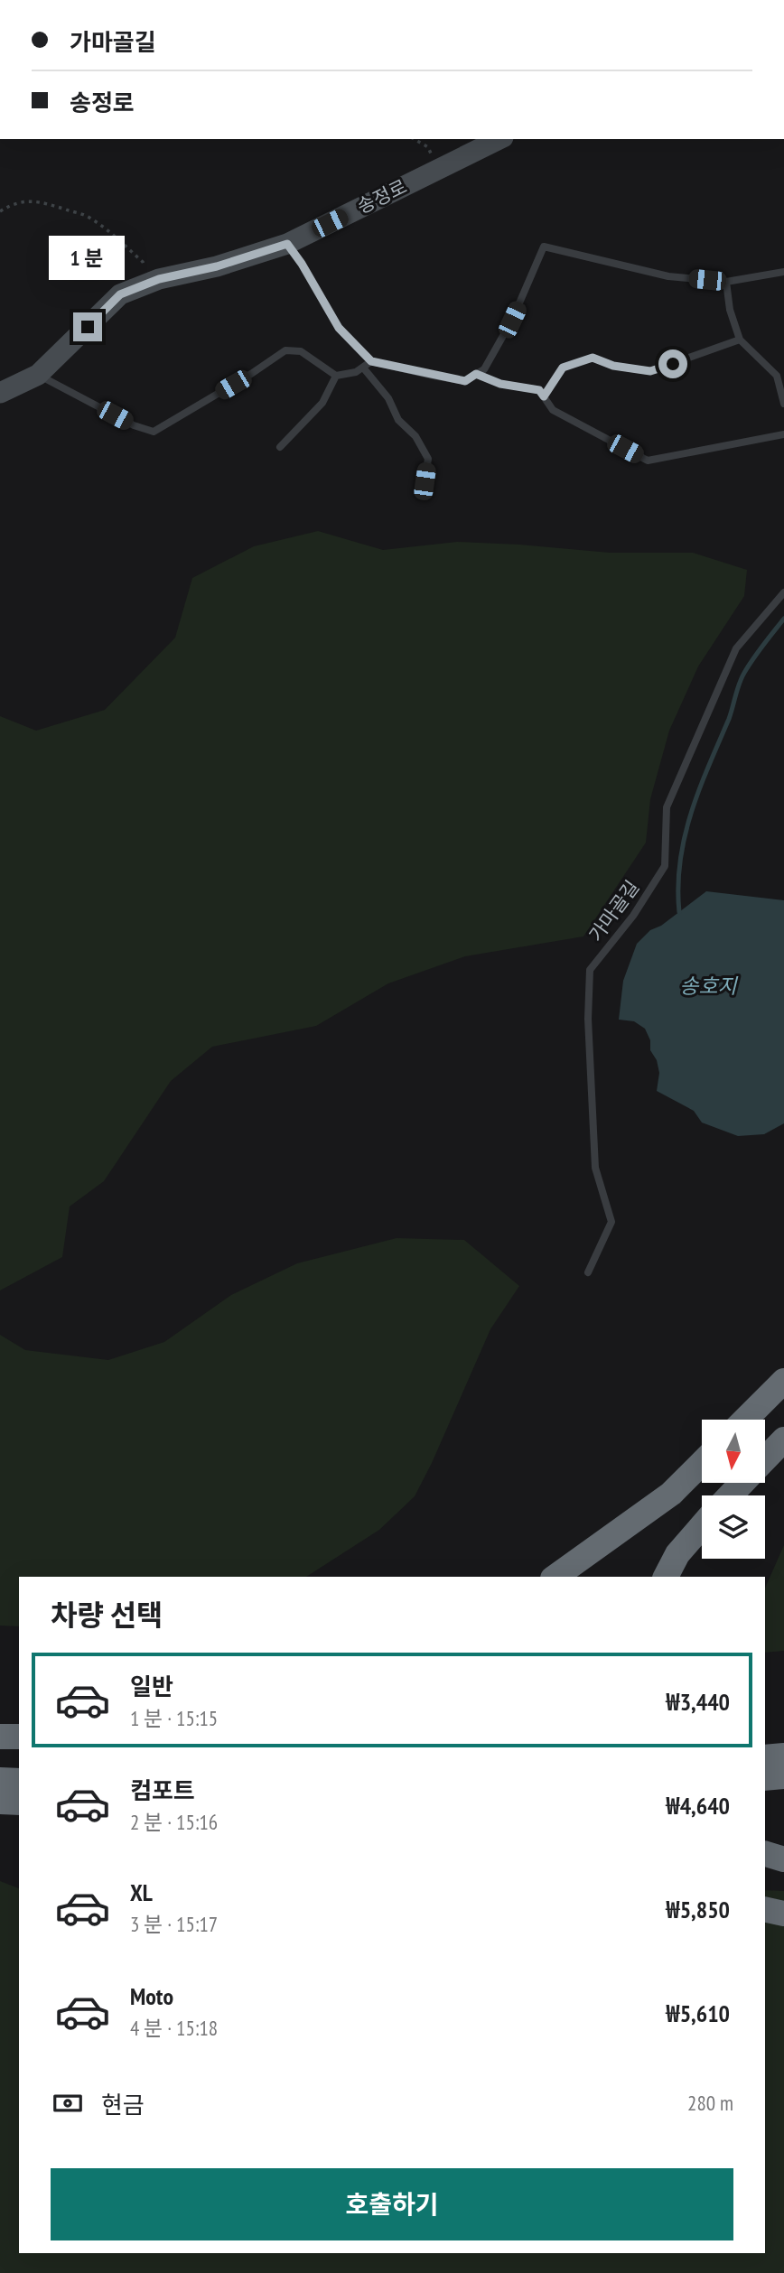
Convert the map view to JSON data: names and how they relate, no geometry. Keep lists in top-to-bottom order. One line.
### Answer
{"streets":{"street":["송정로"],"lane":["가마골길"]},"water":["송호지"],"north":"bottom","page":{"banner":["가마골길","송정로"],"bubble":"1 분","heading":"차량 선택","list":[{"name":"일반","note":"1 분 · 15:15","value":"₩3,440"},{"name":"컴포트","note":"2 분 · 15:16","value":"₩4,640"},{"name":"XL","note":"3 분 · 15:17","value":"₩5,850"},{"name":"Moto","note":"4 분 · 15:18","value":"₩5,610"}],"pay":["현금","280 m"],"buttons":"호출하기"}}
